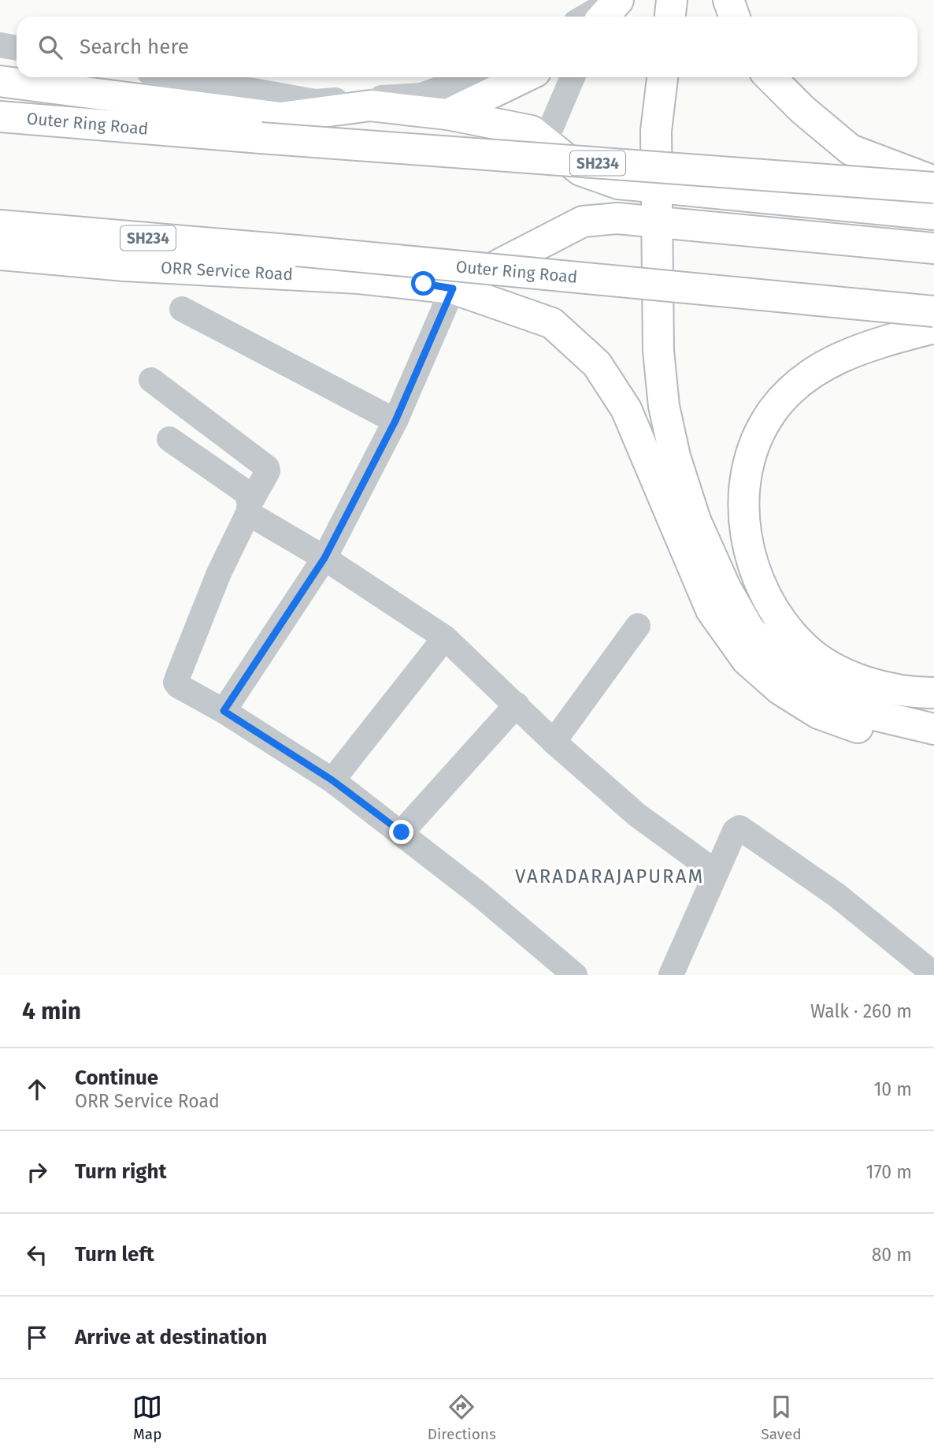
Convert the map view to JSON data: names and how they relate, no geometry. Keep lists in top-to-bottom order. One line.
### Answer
{"streets":{"main road":["Outer Ring Road","SH234","ORR Service Road"]},"districts":["VARADARAJAPURAM"],"page":{"search":"Search here","heading":["4 min","Walk · 260 m"],"list":[["Continue","ORR Service Road","10 m"],["Turn right","170 m"],["Turn left","80 m"],"Arrive at destination"],"nav":["Map","Directions","Saved"]}}
